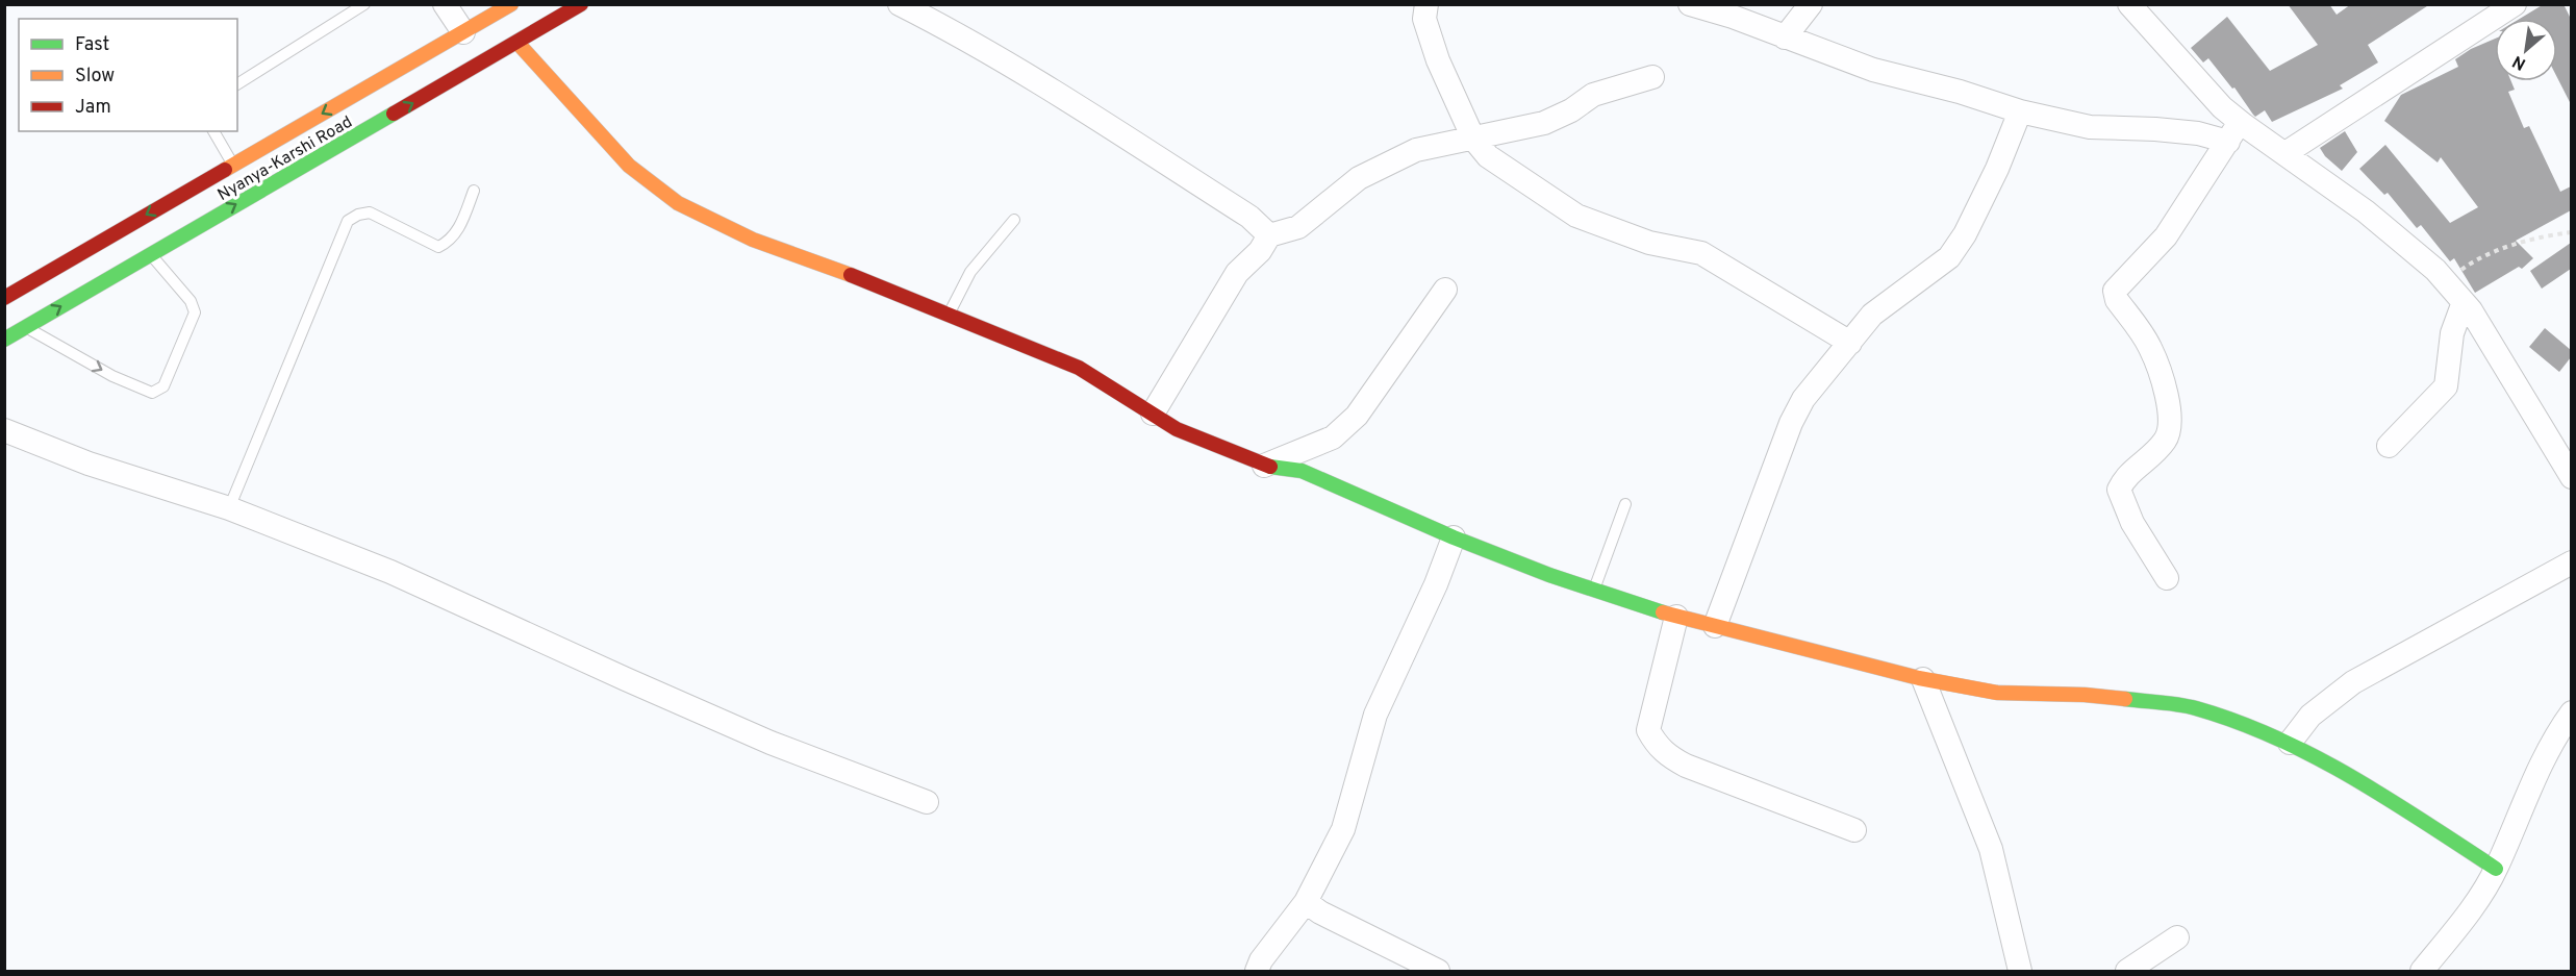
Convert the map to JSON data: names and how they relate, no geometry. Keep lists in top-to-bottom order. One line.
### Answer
{"streets":{"street":["Nyanya-Karshi Road"]},"legend":["Fast","Slow","Jam"],"north":"bottom left"}
